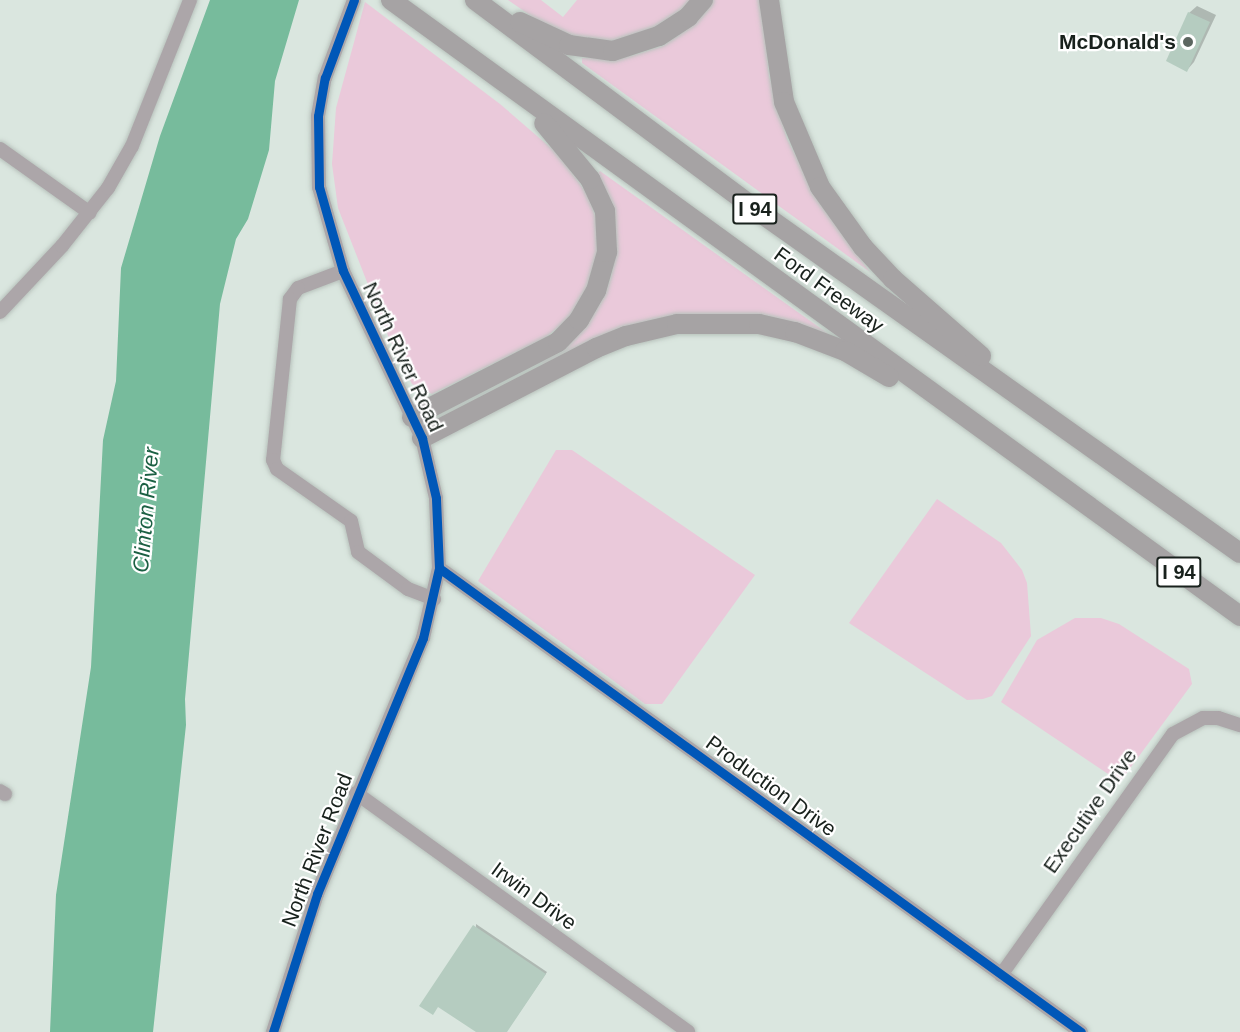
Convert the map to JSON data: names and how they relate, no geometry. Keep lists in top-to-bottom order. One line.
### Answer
{"streets":{"highway":["I 94","Ford Freeway"],"street":["North River Road","Production Drive","Executive Drive","Irwin Drive"]},"crossings":[["North River Road","Production Drive"],["North River Road","Irwin Drive"],["Production Drive","Executive Drive"]],"water":["Clinton River"],"places":["McDonald's"]}
